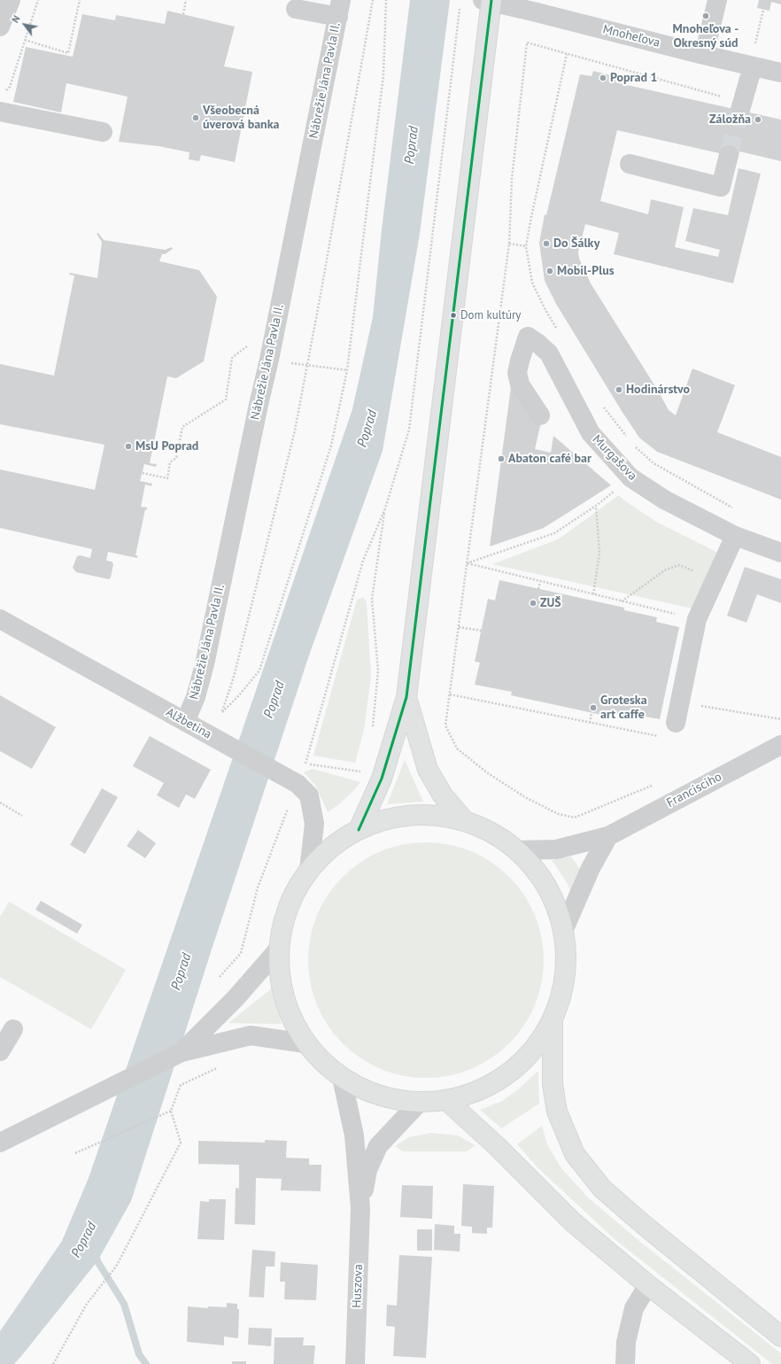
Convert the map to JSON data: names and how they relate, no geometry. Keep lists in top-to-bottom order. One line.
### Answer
{"streets":{"street":["Mnoheľova","Nábrežie Jána Pavla II.","Murgašova","Alžbetina","Francisciho","Huszova"]},"crossings":[["Nábrežie Jána Pavla II.","Alžbetina"]],"water":["Poprad"],"places":["Mnoheľova - Okresný súd","Poprad 1","Všeobecná úverová banka","Záložňa","Do Šálky","Mobil-Plus","Dom kultúry","Hodinárstvo","MsU Poprad","Abaton café bar","ZUŠ","Groteska art caffe"],"north":"top left"}
